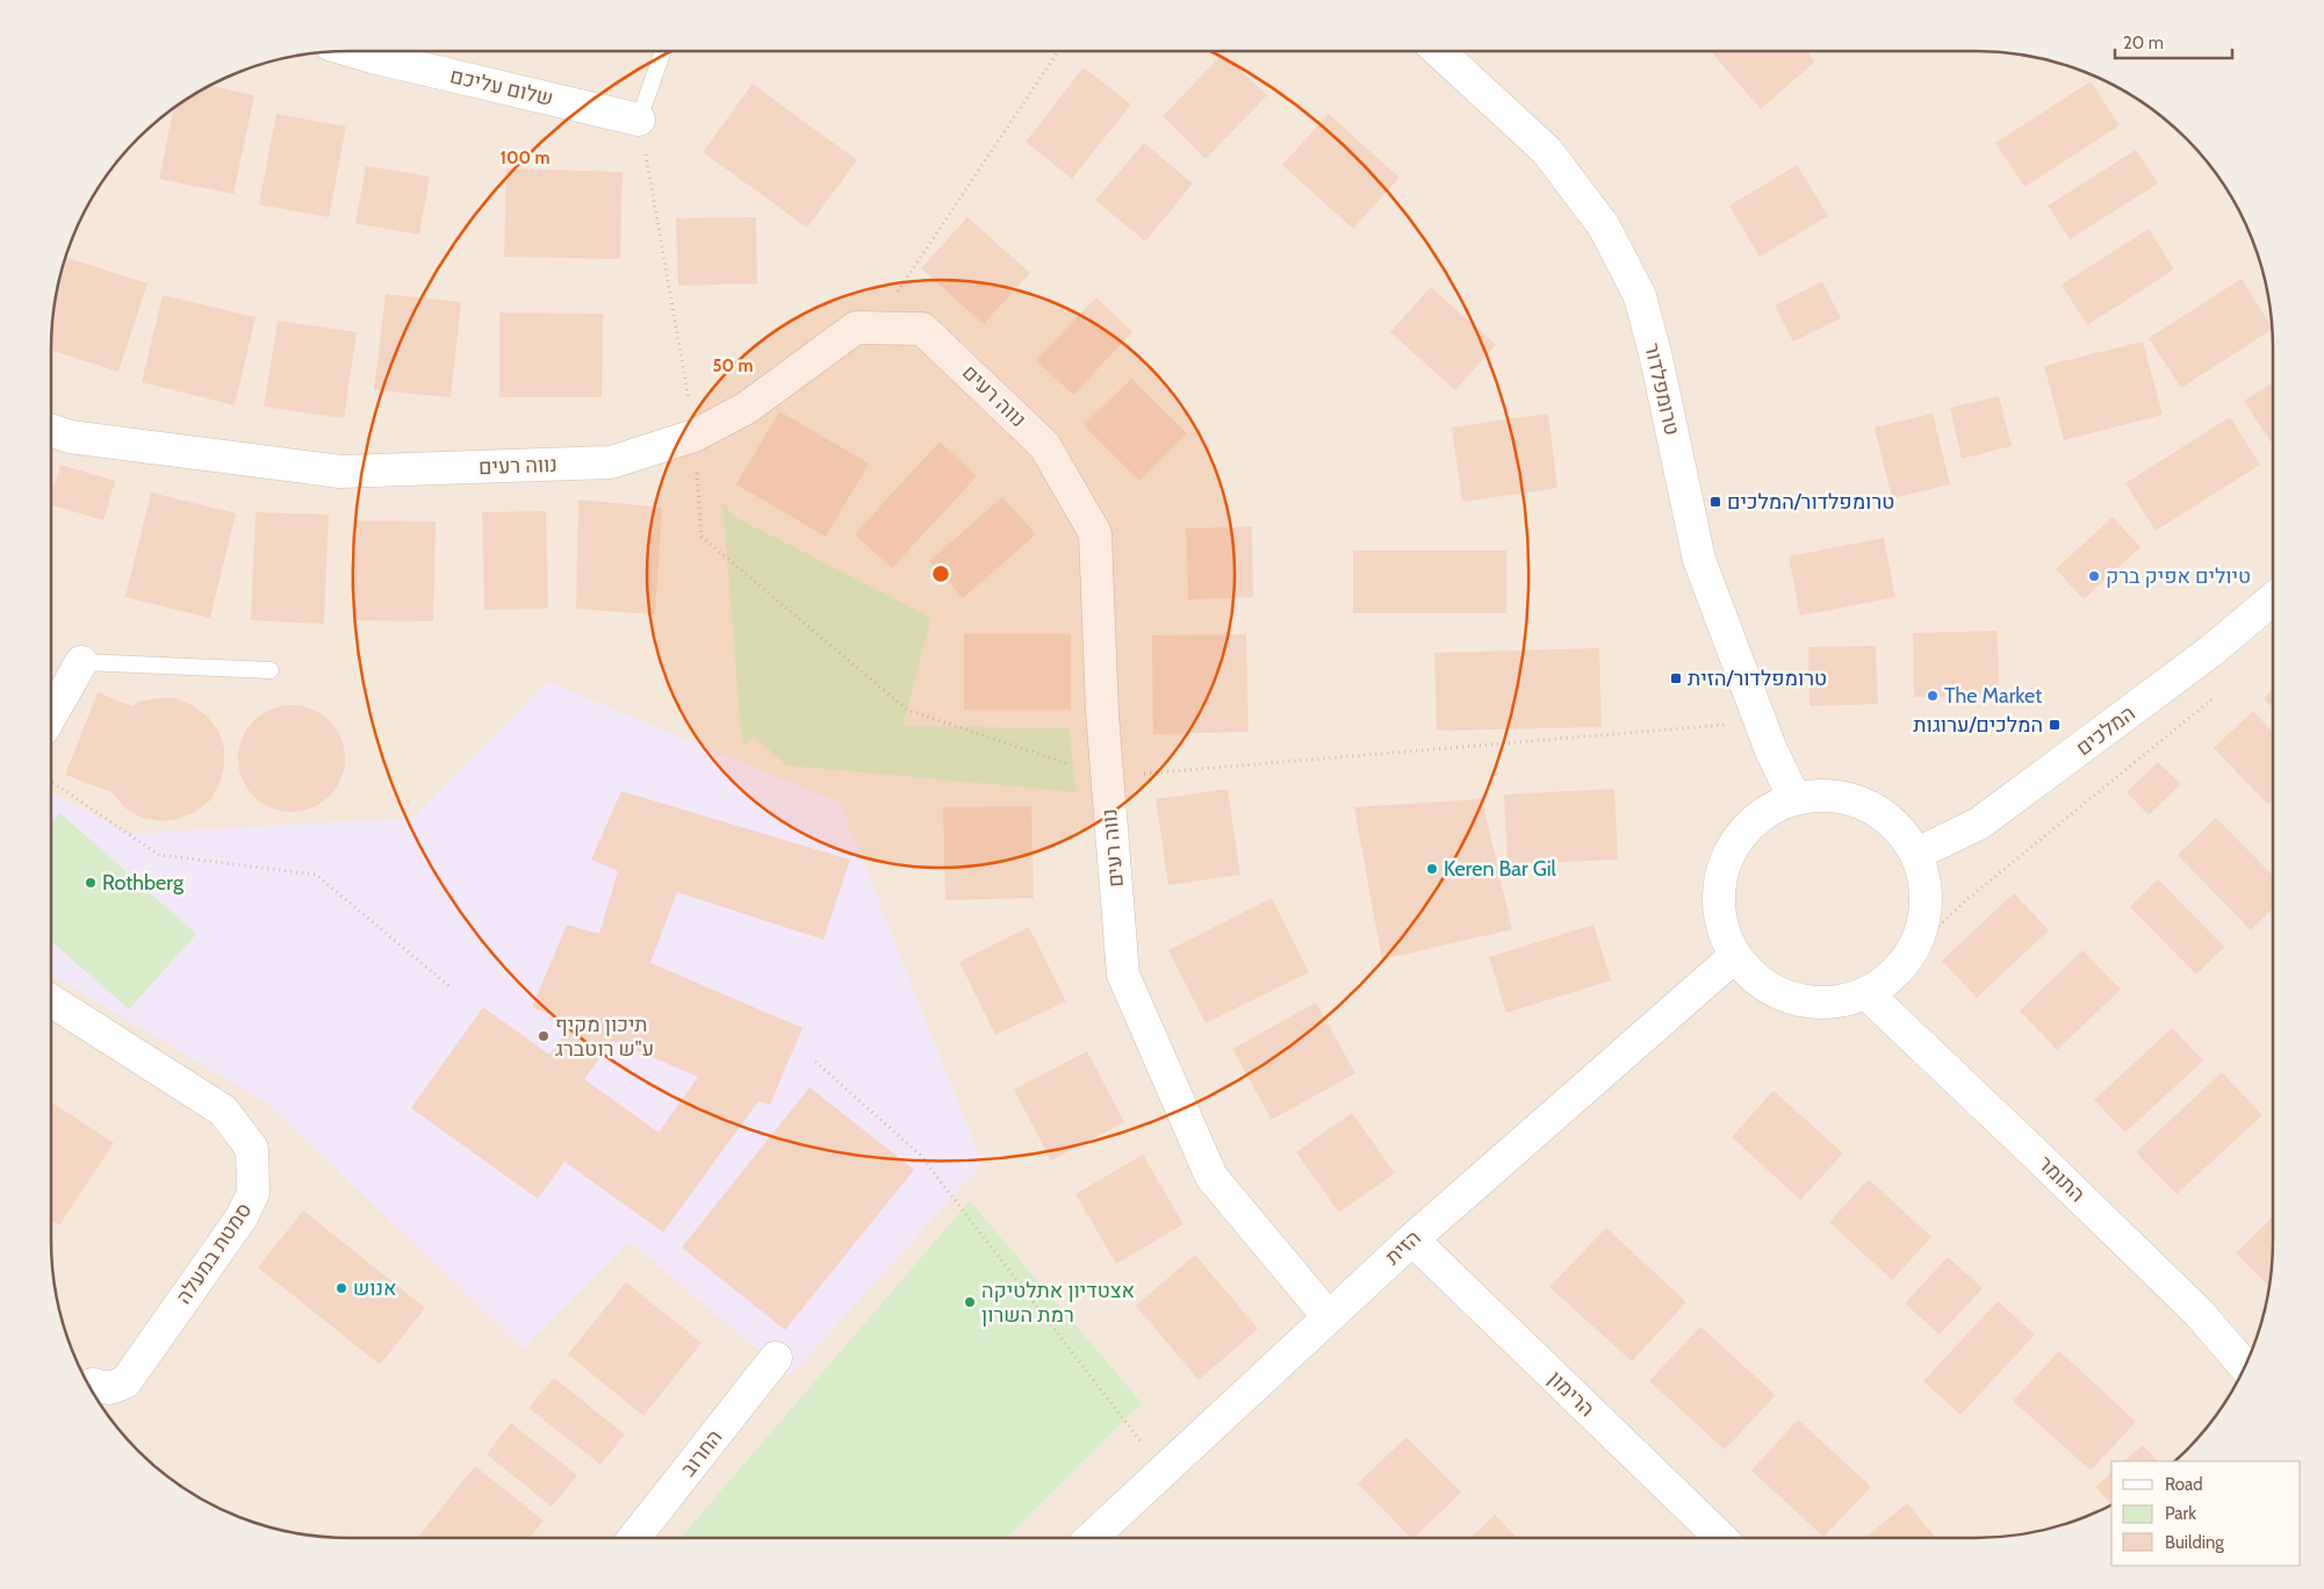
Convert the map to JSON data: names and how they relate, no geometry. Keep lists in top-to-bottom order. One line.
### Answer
{"streets":{"street":["שלום עליכם","טרומפלדור","נווה רעים","המלכים","התומר","הזית","סמטת במעלה","הרימון","החרוב"]},"crossings":[["נווה רעים","הזית"],["הזית","הרימון"]],"places":{"transit":["טרומפלדור/המלכים","טרומפלדור/הזית","המלכים/ערוגות"],"other":["טיולים אפיק ברק","The Market","Keren Bar Gil","Rothberg","תיכון מקיף ע\"ש רוטברג","אנוש","אצטדיון אתלטיקה רמת השרון"]},"legend":["Road","Park","Building"],"scale_bar":"20 m","rings":["100 m","50 m"]}
